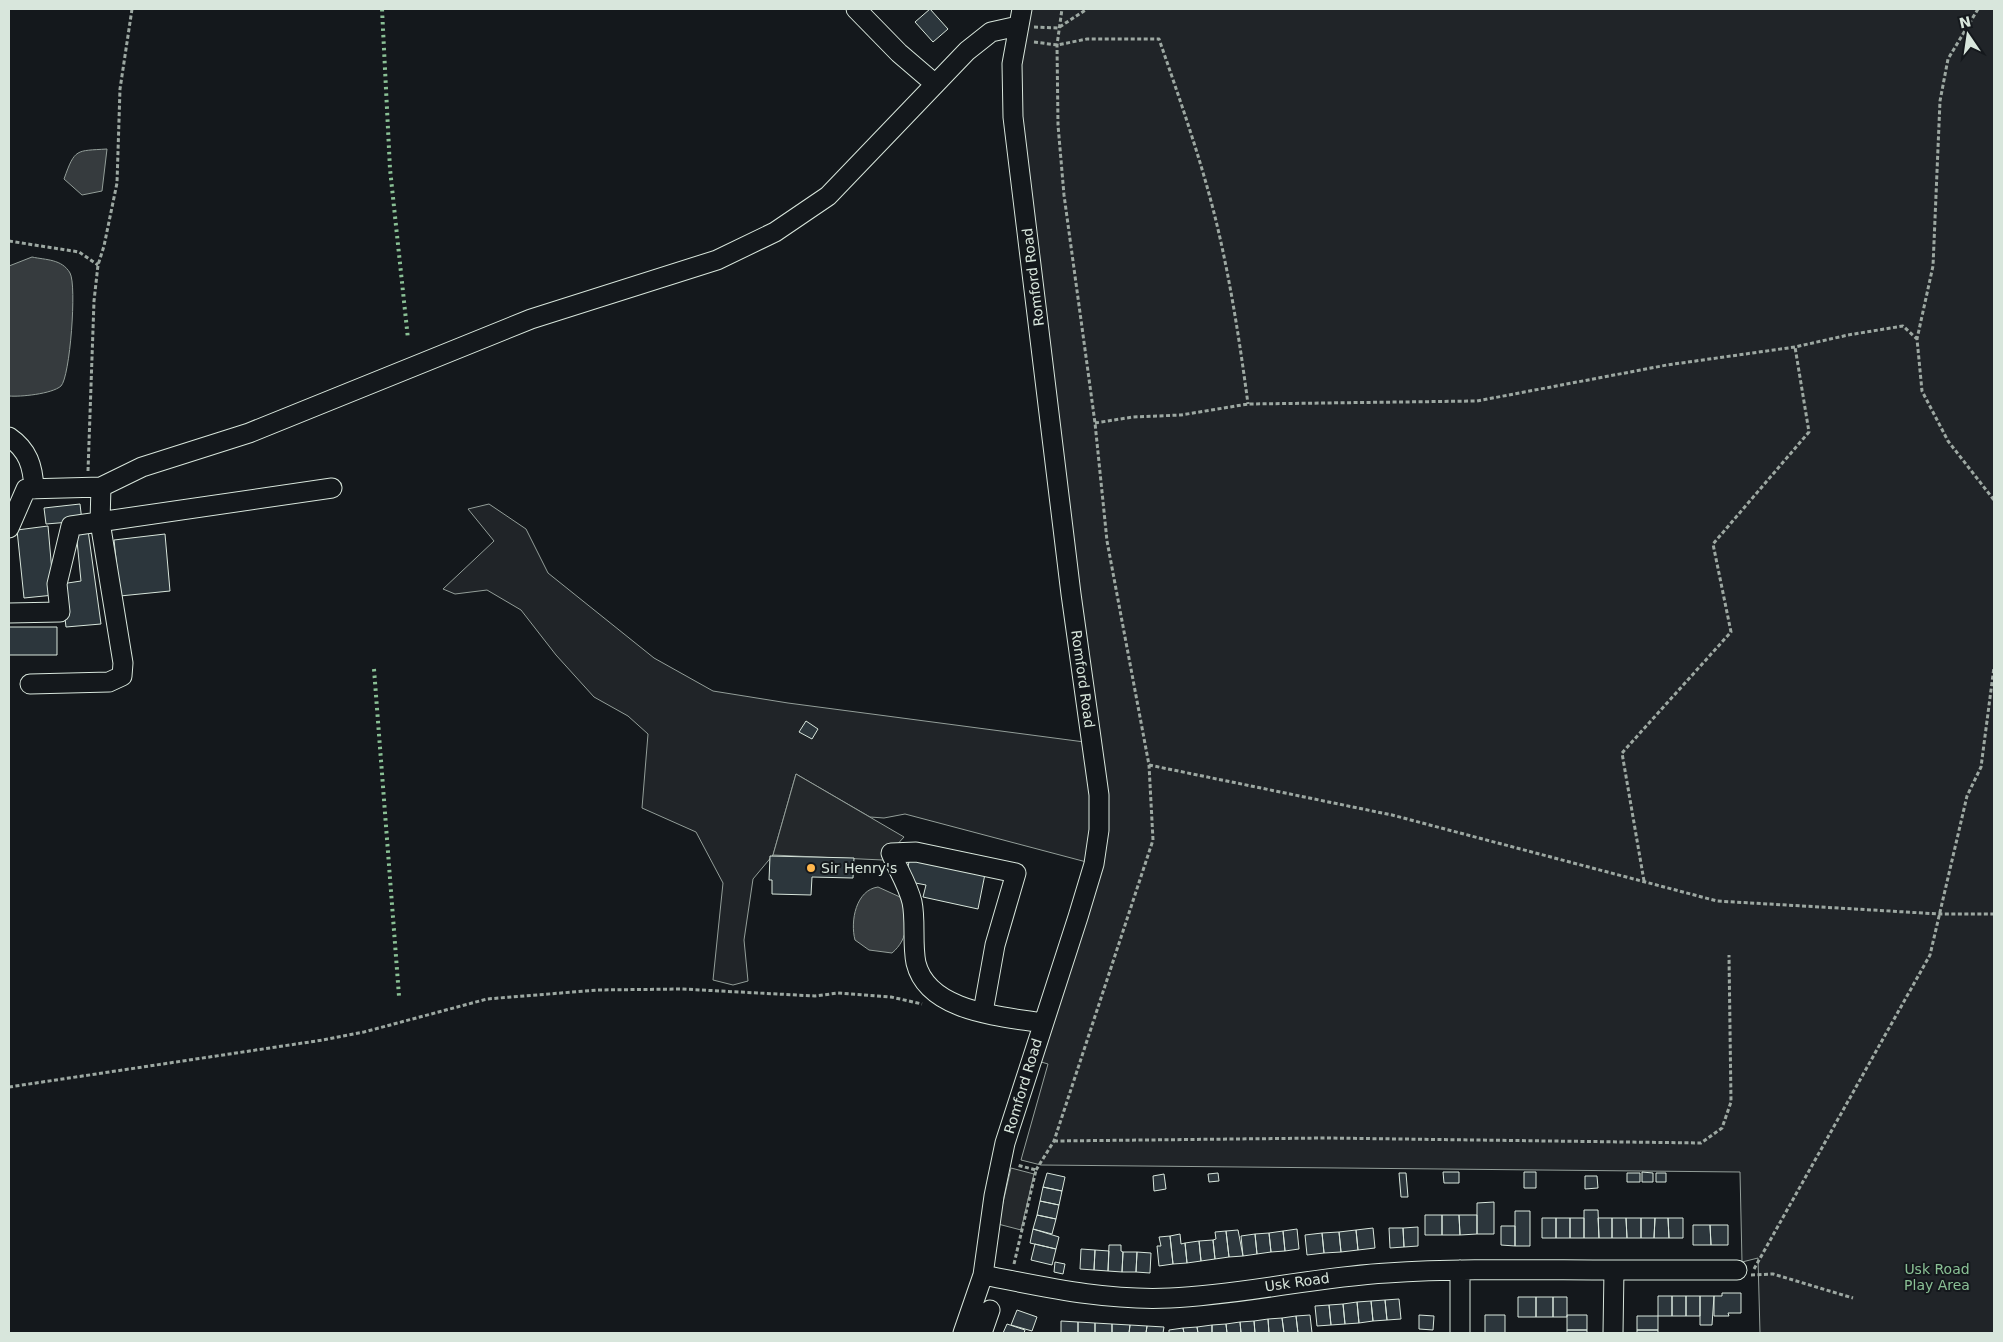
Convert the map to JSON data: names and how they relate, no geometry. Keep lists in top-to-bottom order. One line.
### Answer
{"streets":{"street":["Romford Road","Usk Road"]},"crossings":[["Romford Road","Usk Road"]],"parks":["Usk Road Play Area"],"places":["Sir Henry's"],"north":"top"}
